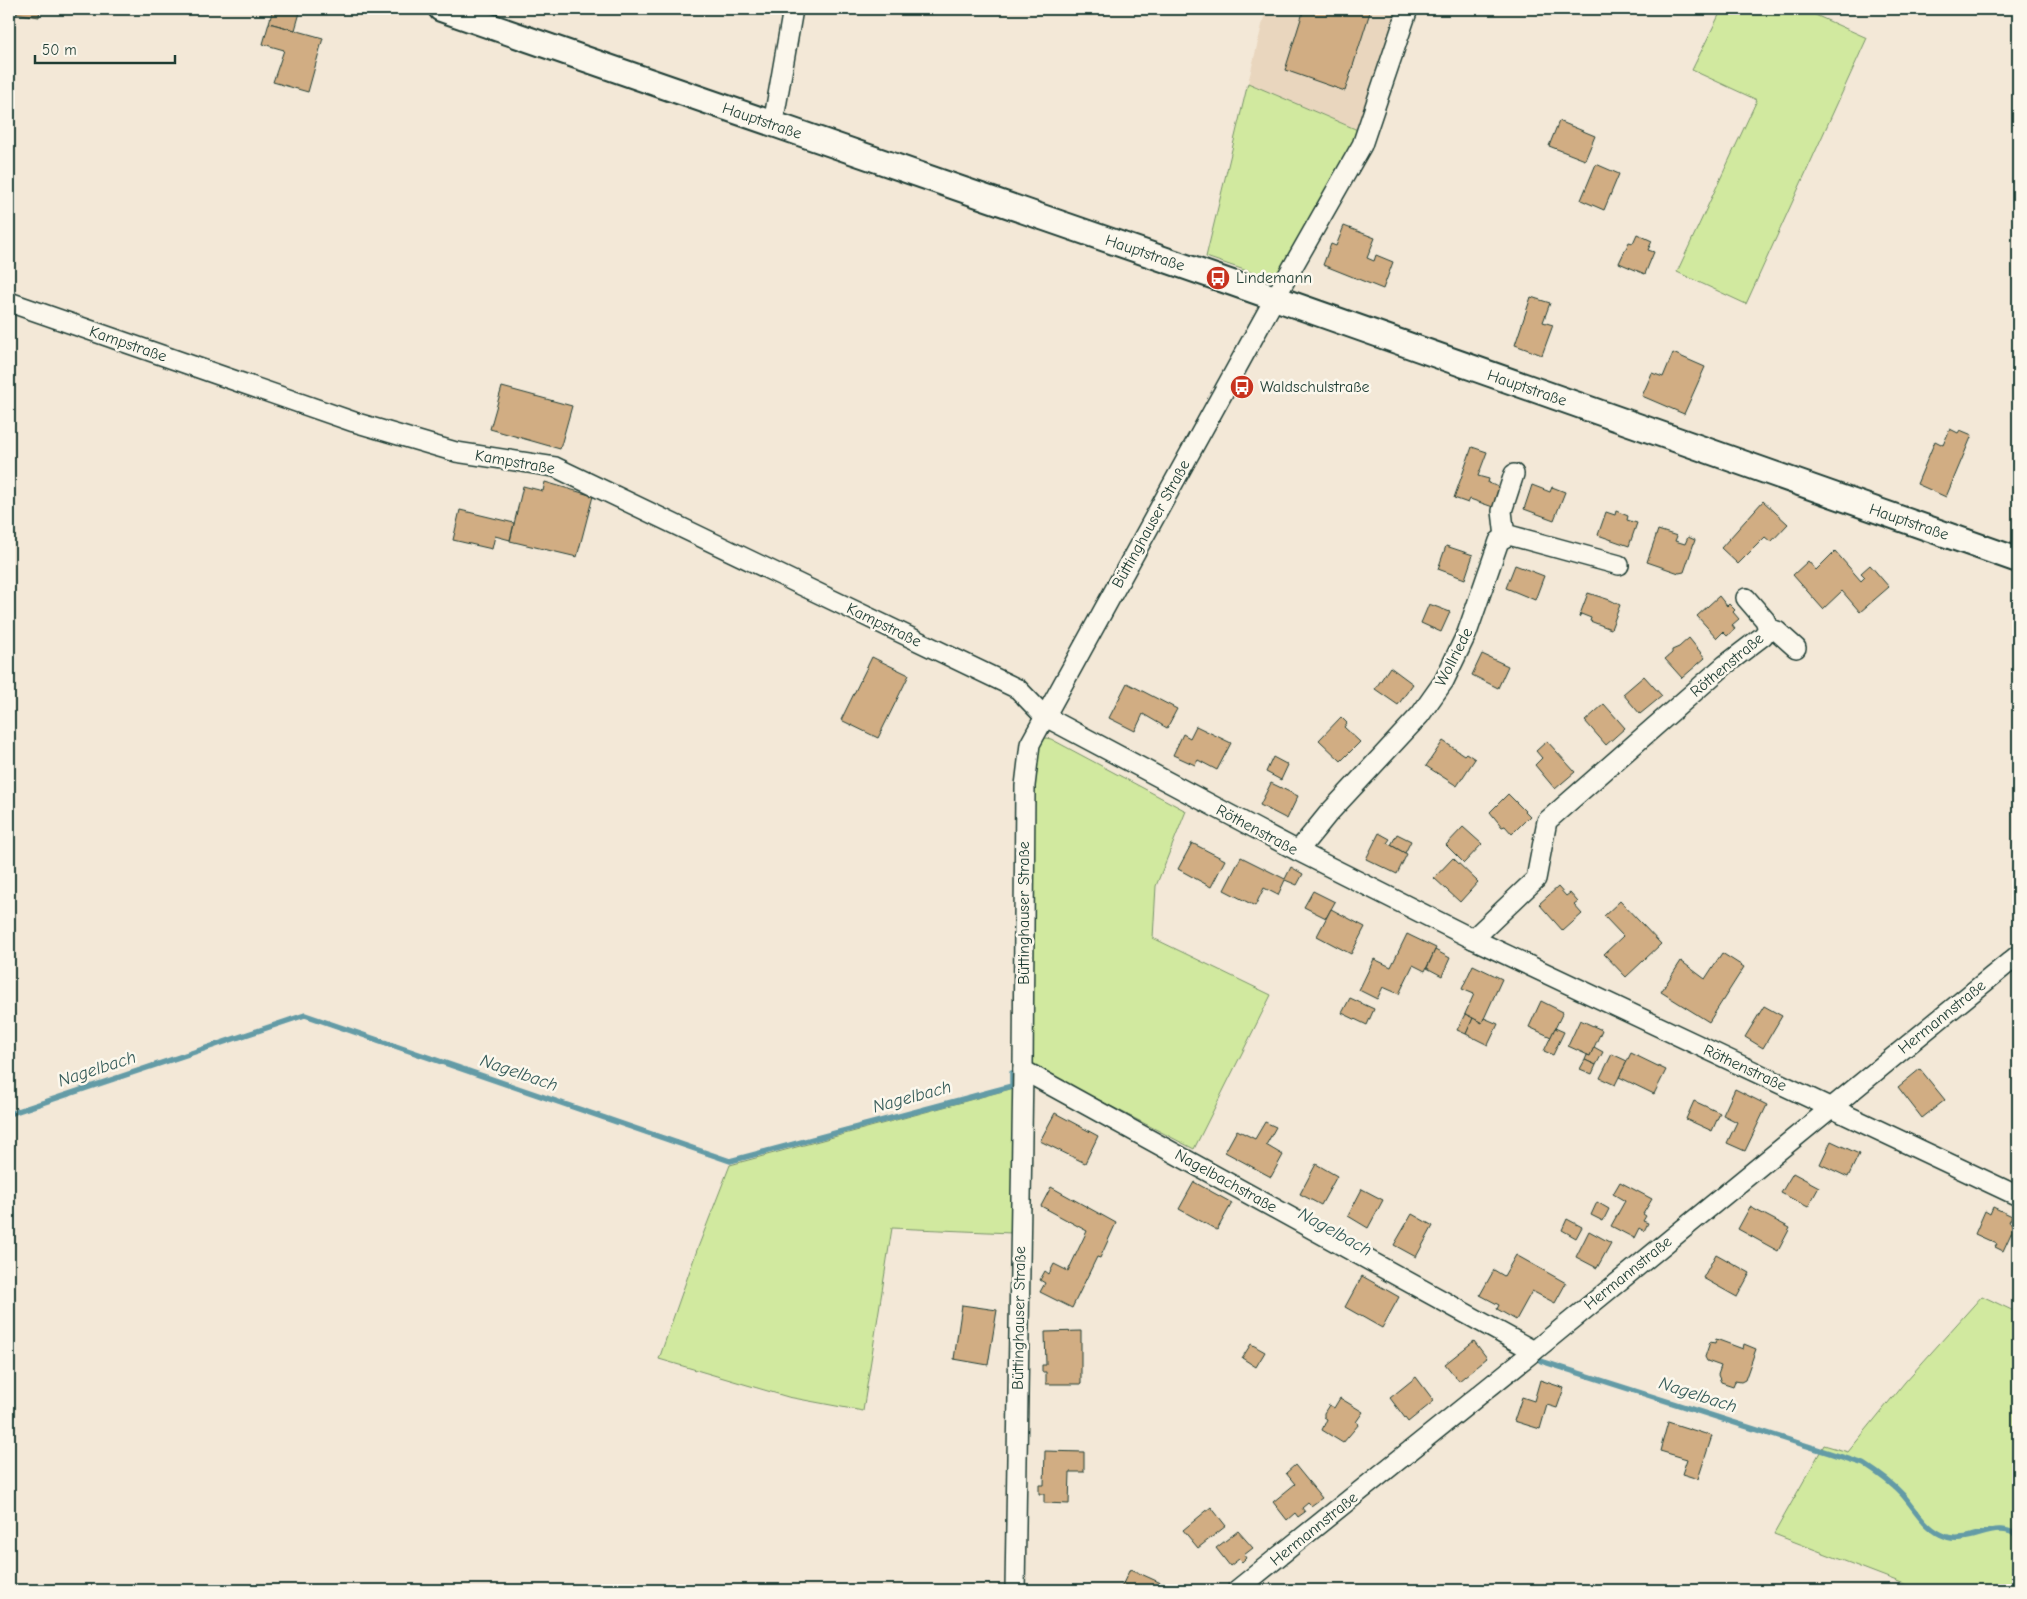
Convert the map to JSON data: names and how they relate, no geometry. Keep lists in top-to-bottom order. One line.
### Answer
{"streets":{"main road":["Hauptstraße"],"street":["Kampstraße","Büttinghauser Straße","Wollriede","Röthenstraße","Hermannstraße","Nagelbachstraße"]},"crossings":[["Hauptstraße","Büttinghauser Straße"],["Kampstraße","Büttinghauser Straße"],["Kampstraße","Röthenstraße"],["Büttinghauser Straße","Röthenstraße"],["Büttinghauser Straße","Nagelbachstraße"],["Wollriede","Röthenstraße"],["Röthenstraße","Hermannstraße"],["Hermannstraße","Nagelbachstraße"]],"water":["Nagelbach"],"places":{"bus stop":["Lindemann","Waldschulstraße"]},"scale_bar":"50 m"}
